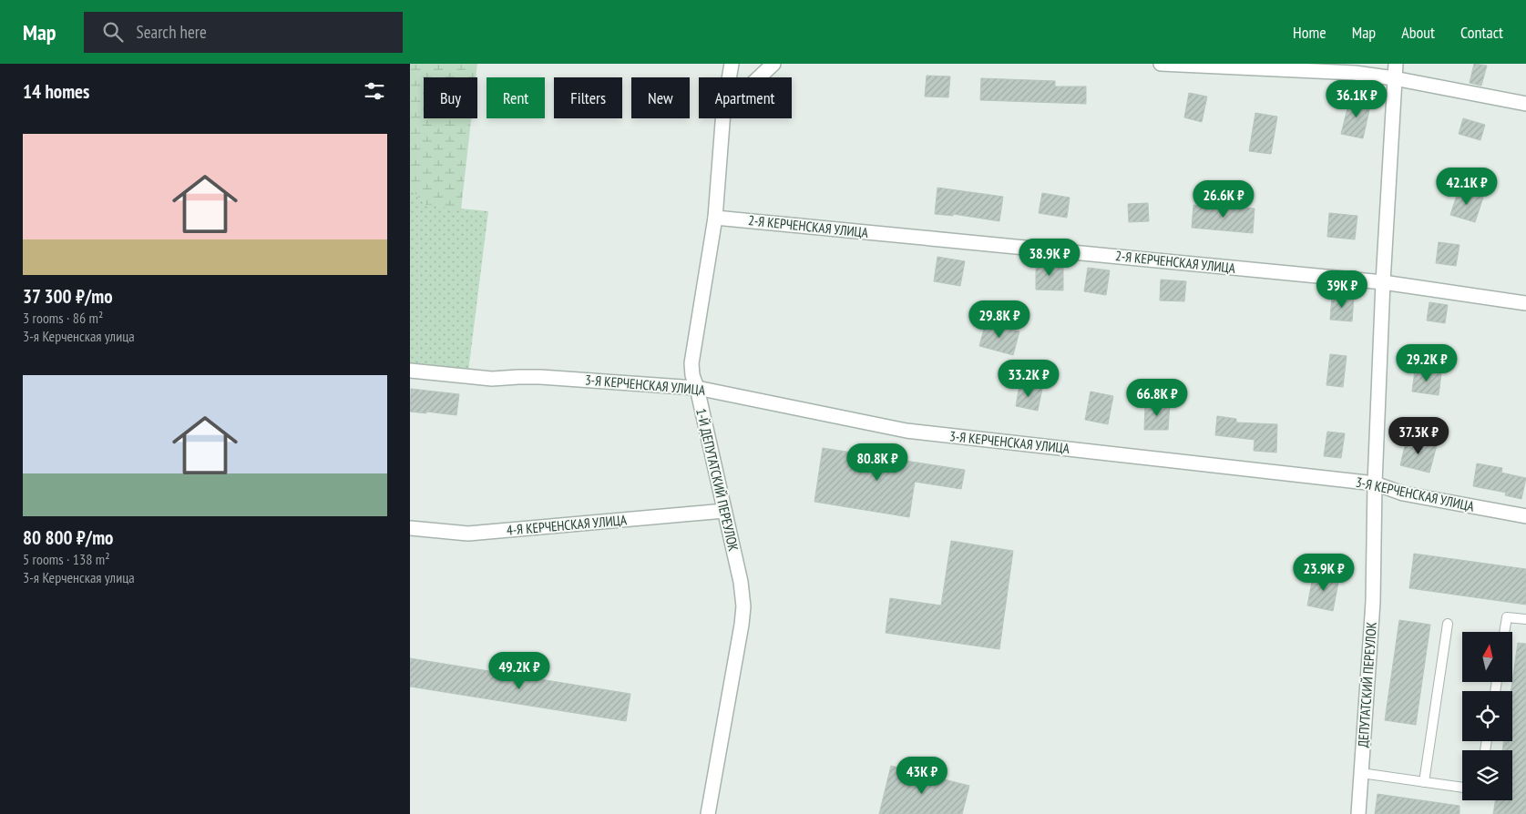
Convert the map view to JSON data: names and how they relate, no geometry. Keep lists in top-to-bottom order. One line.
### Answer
{"streets":{"street":["2-Я КЕРЧЕНСКАЯ УЛИЦА","3-Я КЕРЧЕНСКАЯ УЛИЦА","1-Й ДЕПУТАТСКИЙ ПЕРЕУЛОК","4-Я КЕРЧЕНСКАЯ УЛИЦА","ДЕПУТАТСКИЙ ПЕРЕУЛОК"]},"crossings":[["2-Я КЕРЧЕНСКАЯ УЛИЦА","1-Й ДЕПУТАТСКИЙ ПЕРЕУЛОК"],["2-Я КЕРЧЕНСКАЯ УЛИЦА","ДЕПУТАТСКИЙ ПЕРЕУЛОК"],["3-Я КЕРЧЕНСКАЯ УЛИЦА","1-Й ДЕПУТАТСКИЙ ПЕРЕУЛОК"],["3-Я КЕРЧЕНСКАЯ УЛИЦА","ДЕПУТАТСКИЙ ПЕРЕУЛОК"],["1-Й ДЕПУТАТСКИЙ ПЕРЕУЛОК","4-Я КЕРЧЕНСКАЯ УЛИЦА"]],"north":"top","page":{"header":"Map","search":"Search here","nav":["Home","Map","About","Contact"],"heading":"14 homes","chip":["Buy","Rent","Filters","New","Apartment"],"price":["36.1K ₽","42.1K ₽","26.6K ₽","38.9K ₽","39K ₽","29.8K ₽","29.2K ₽","33.2K ₽","66.8K ₽","37.3K ₽","80.8K ₽","23.9K ₽","49.2K ₽","43K ₽"],"list":[{"name":"37 300 ₽/mo","note":"3 rooms · 86 m² · 3-я Керченская улица"},{"name":"80 800 ₽/mo","note":"5 rooms · 138 m² · 3-я Керченская улица"}]}}
